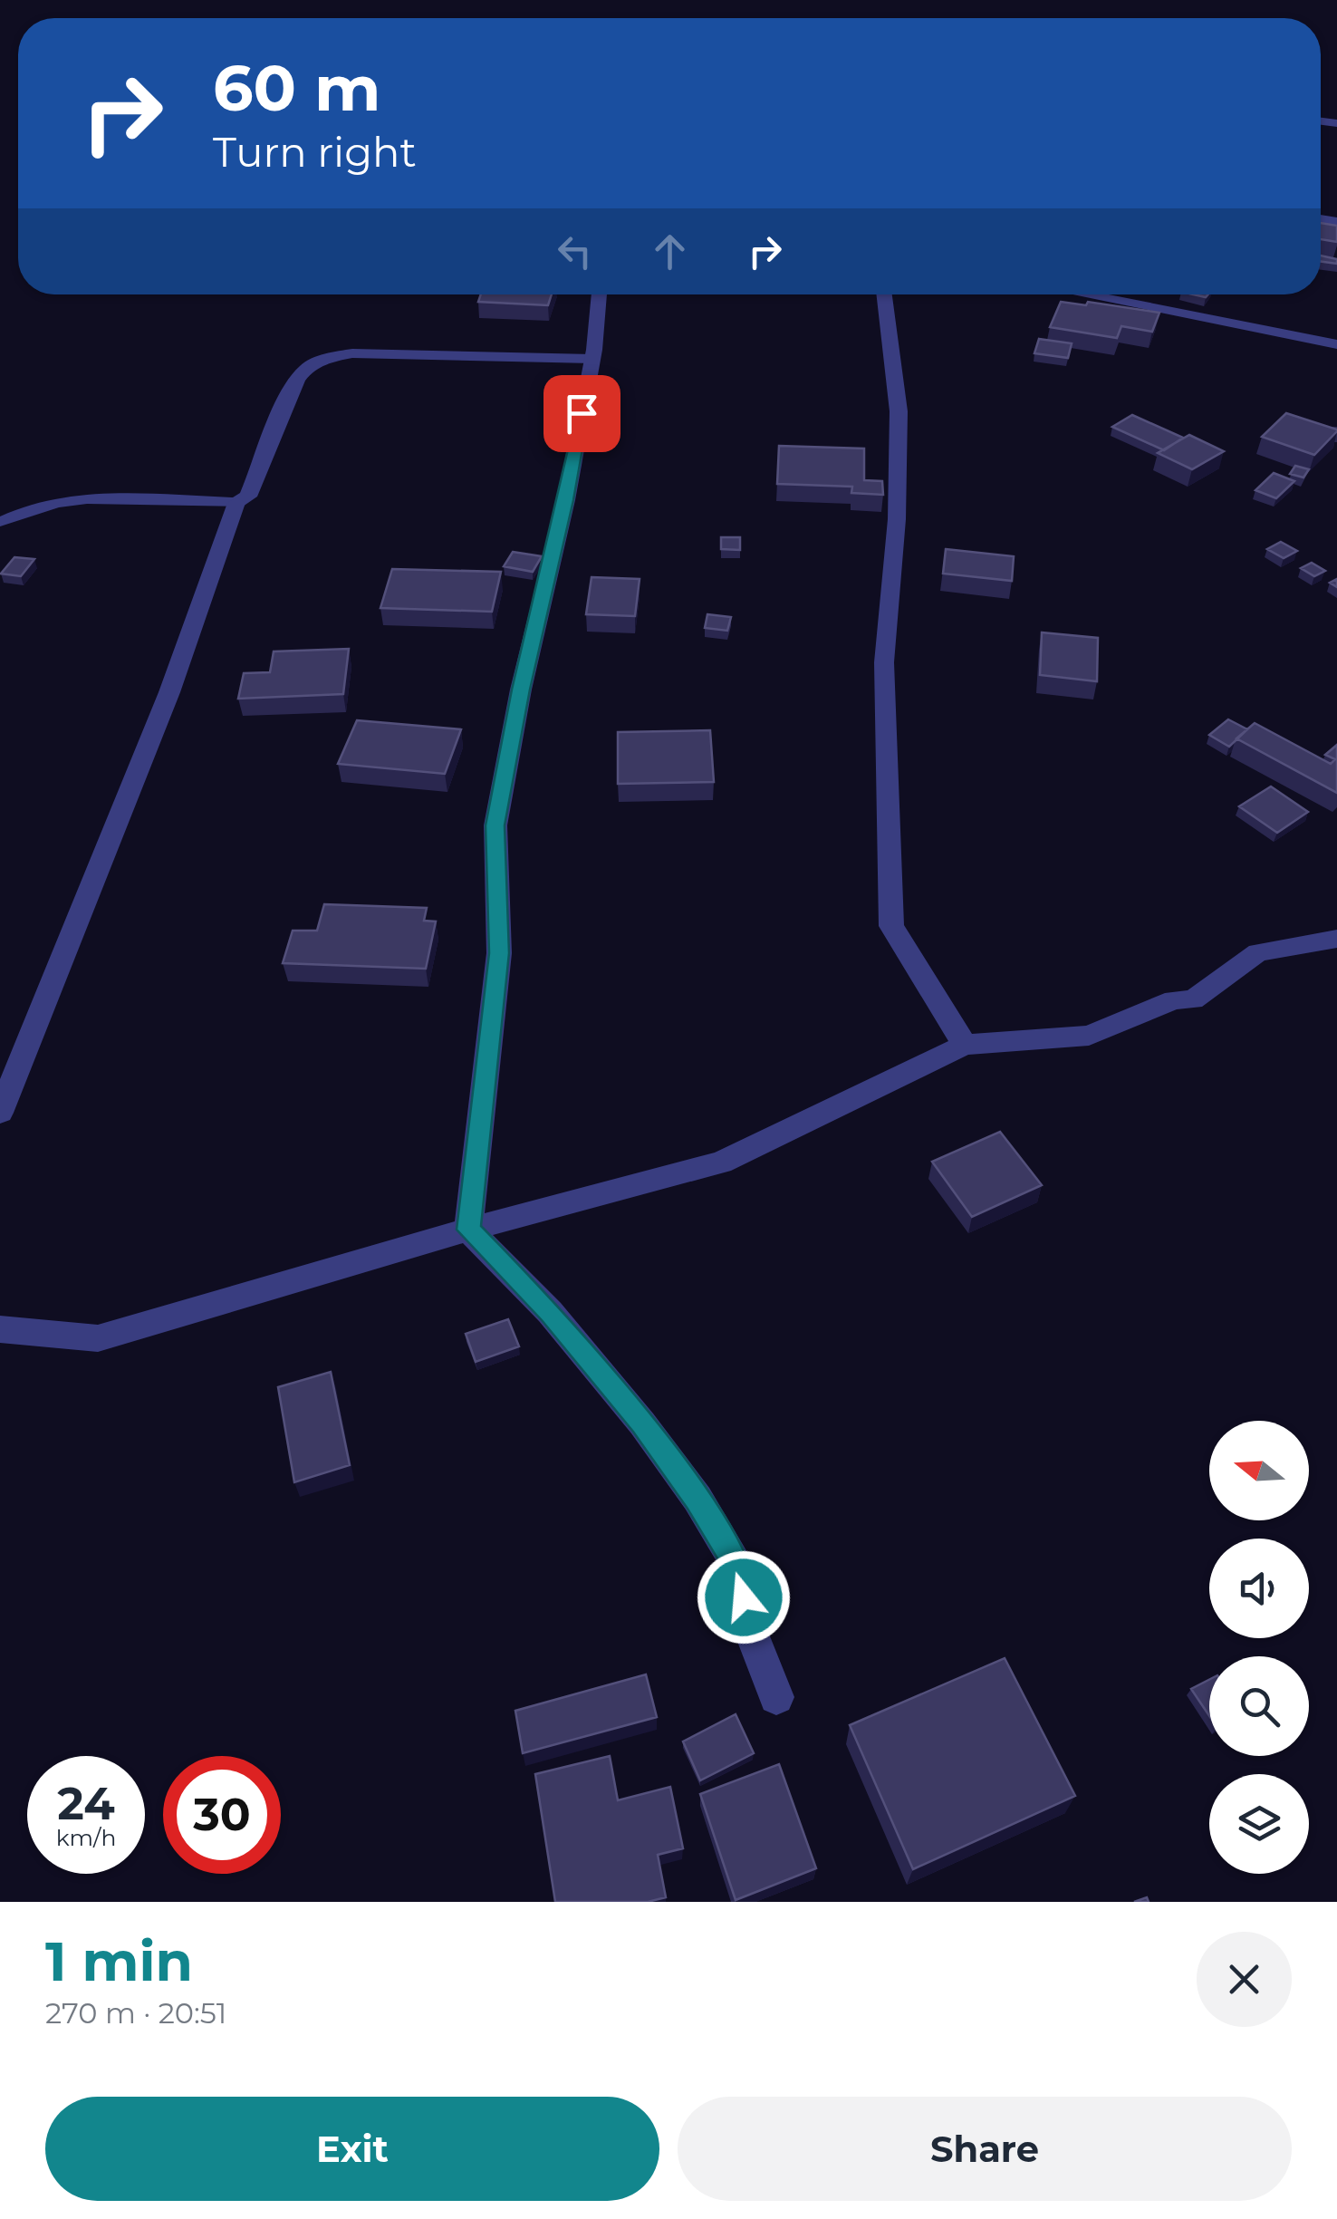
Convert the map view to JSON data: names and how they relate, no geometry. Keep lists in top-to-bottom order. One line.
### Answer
{"north":"left","page":{"turn":["60 m","Turn right"],"speed":"24 km/h","limit":"30","heading":["1 min","270 m · 20:51"],"buttons":["Exit","Share"]}}
